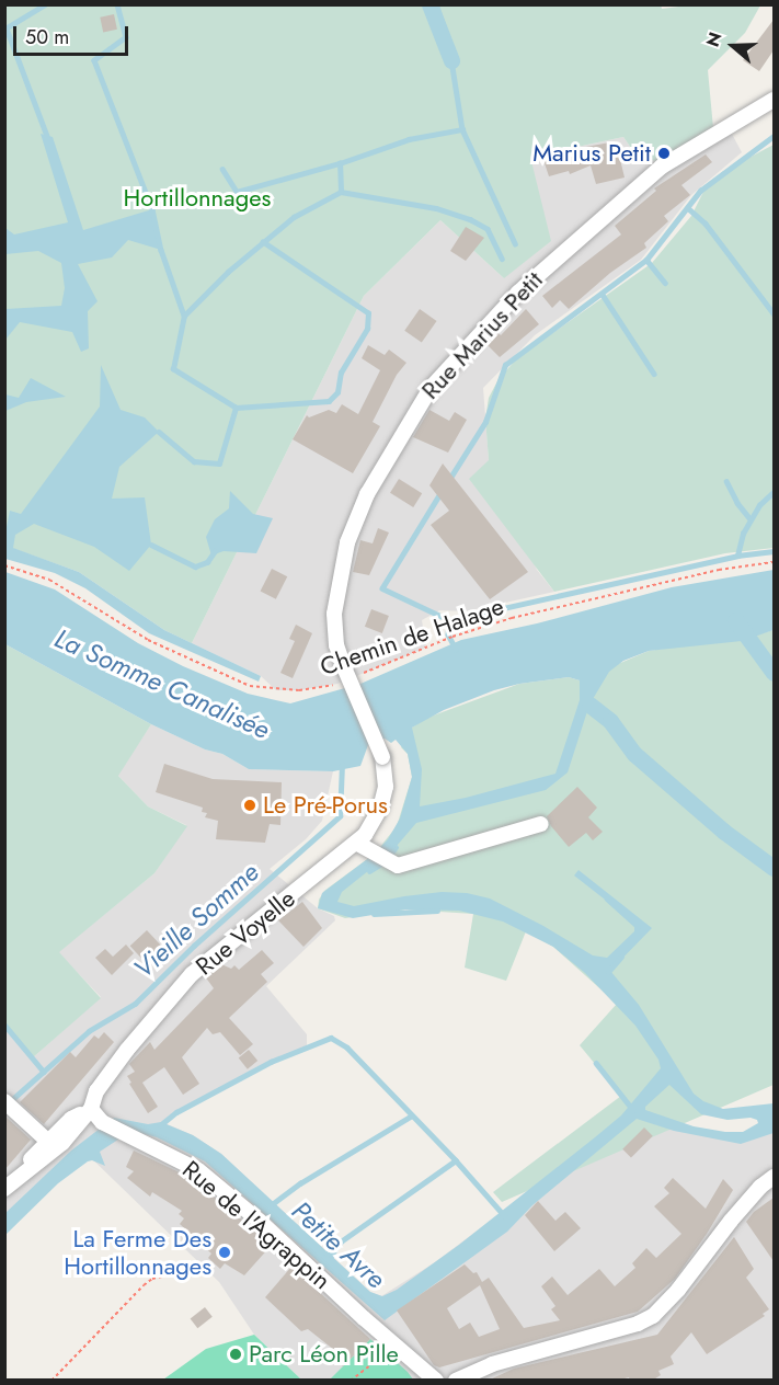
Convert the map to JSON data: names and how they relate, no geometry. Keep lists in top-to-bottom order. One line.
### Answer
{"streets":{"street":["Rue Marius Petit","Rue Voyelle","Rue de l'Agrappin"],"path":["Chemin de Halage"]},"crossings":[["Rue Marius Petit","Chemin de Halage"],["Rue Marius Petit","Rue Voyelle"],["Rue Voyelle","Rue de l'Agrappin"]],"water":["La Somme Canalisée","Vieille Somme","Petite Avre"],"parks":["Hortillonnages"],"places":["Marius Petit","Le Pré-Porus","La Ferme Des Hortillonnages","Parc Léon Pille"],"scale_bar":"50 m","north":"left"}
